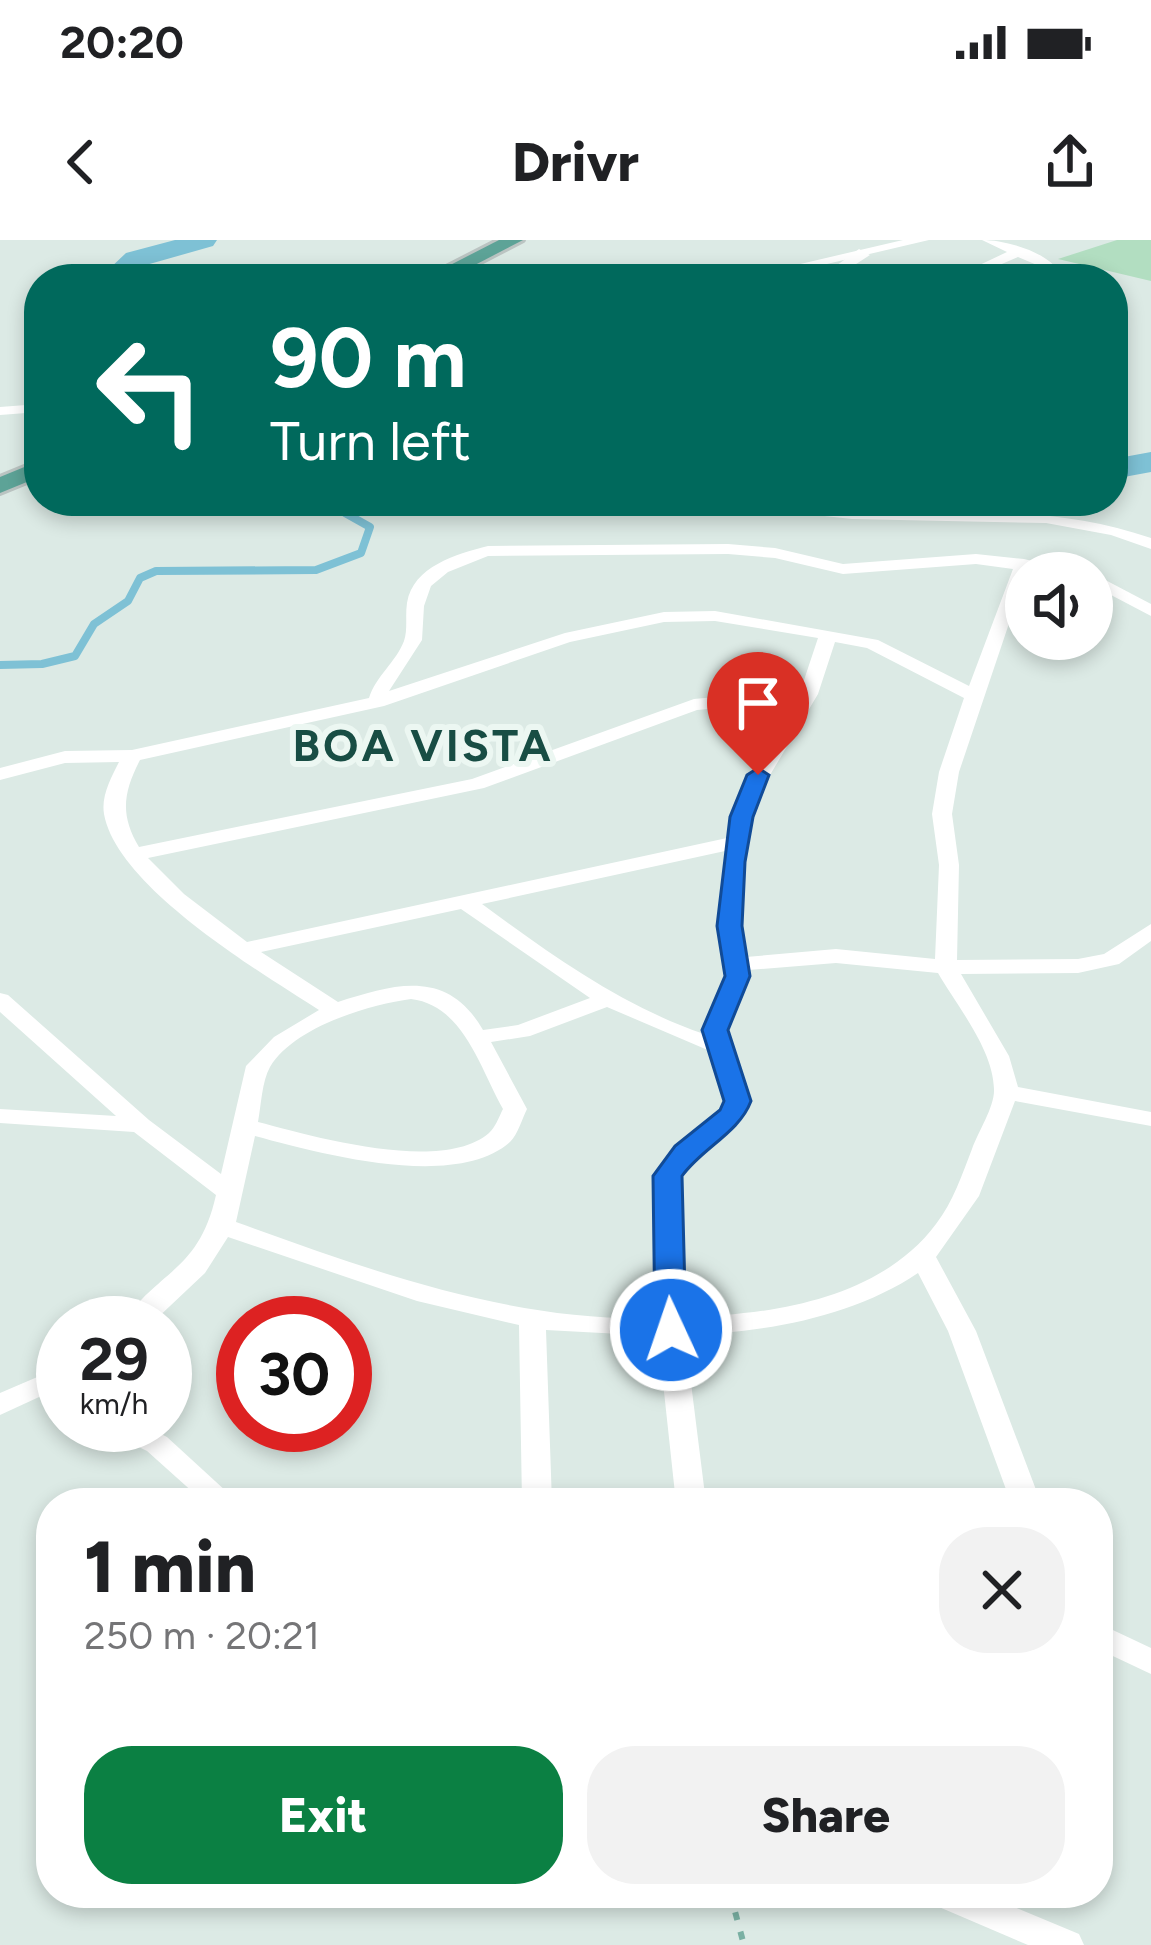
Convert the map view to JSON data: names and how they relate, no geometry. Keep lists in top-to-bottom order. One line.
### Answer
{"districts":["BOA VISTA"],"page":{"status":"20:20","header":"Drivr","turn":["90 m","Turn left"],"speed":"29 km/h","limit":"30","heading":["1 min","250 m · 20:21"],"buttons":["Exit","Share"]}}
